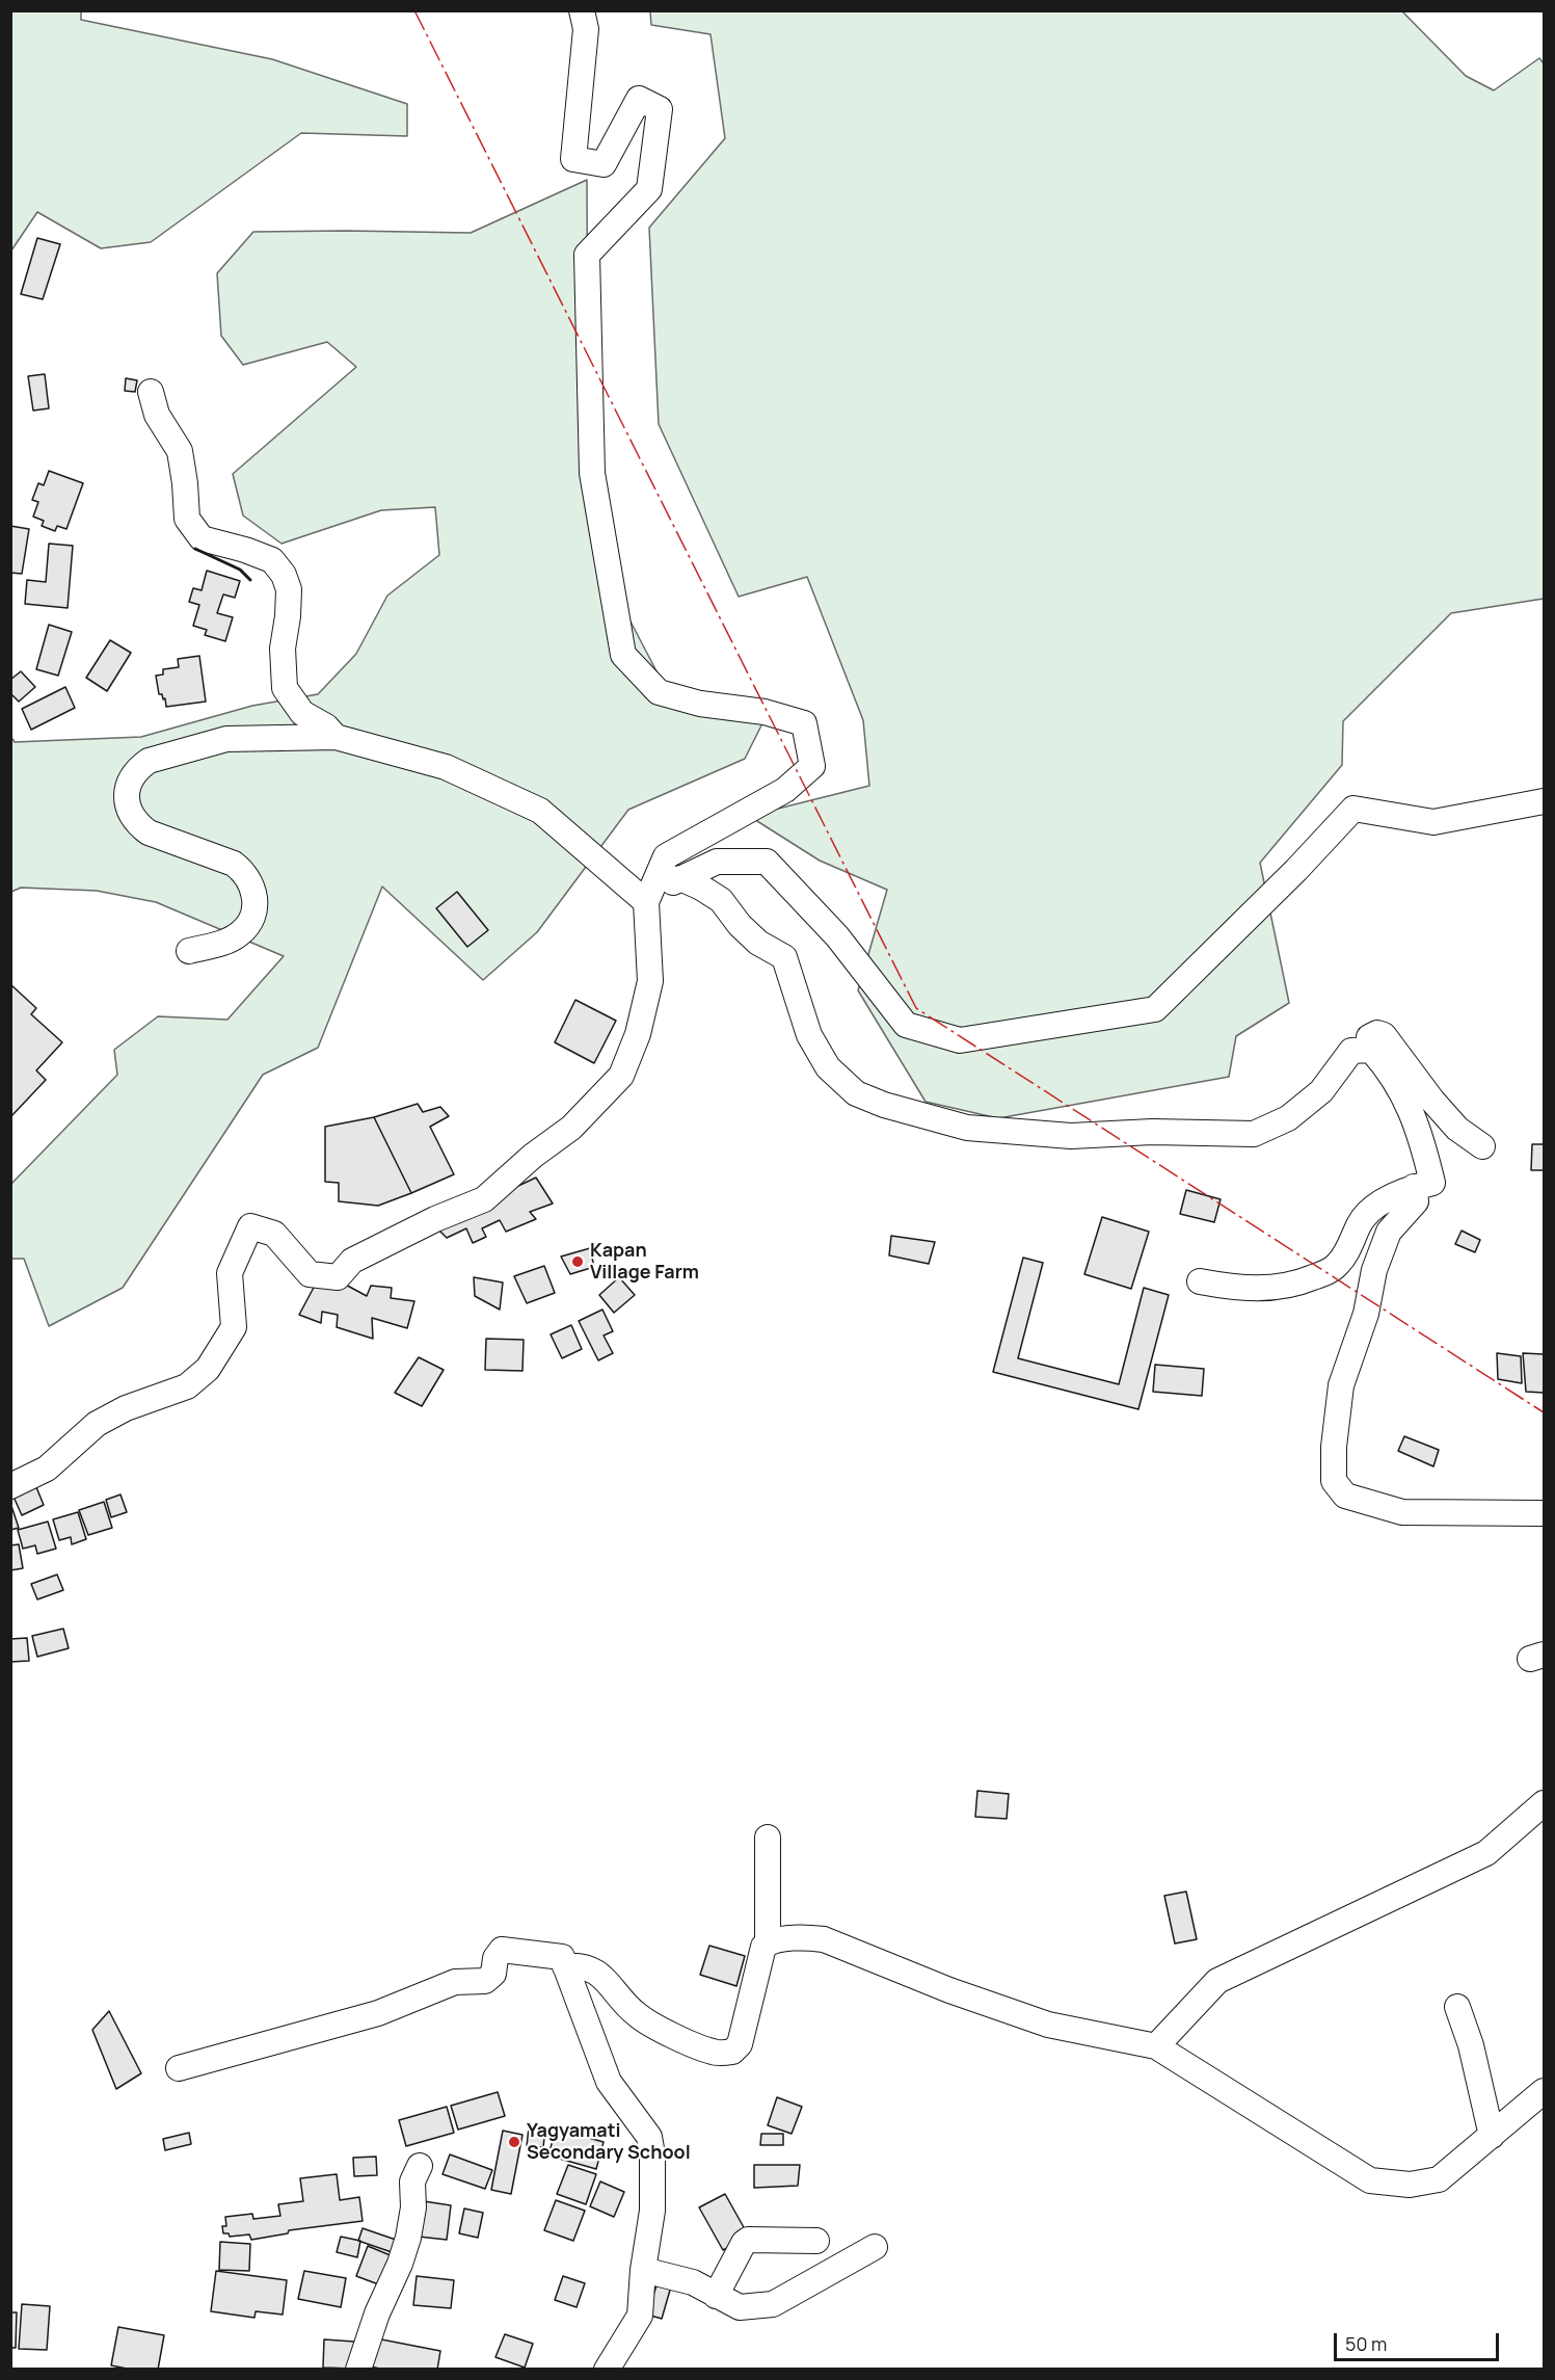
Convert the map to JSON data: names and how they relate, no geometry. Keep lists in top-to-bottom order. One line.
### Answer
{"places":["Kapan Village Farm","Yagyamati Secondary School"],"scale_bar":"50 m"}
